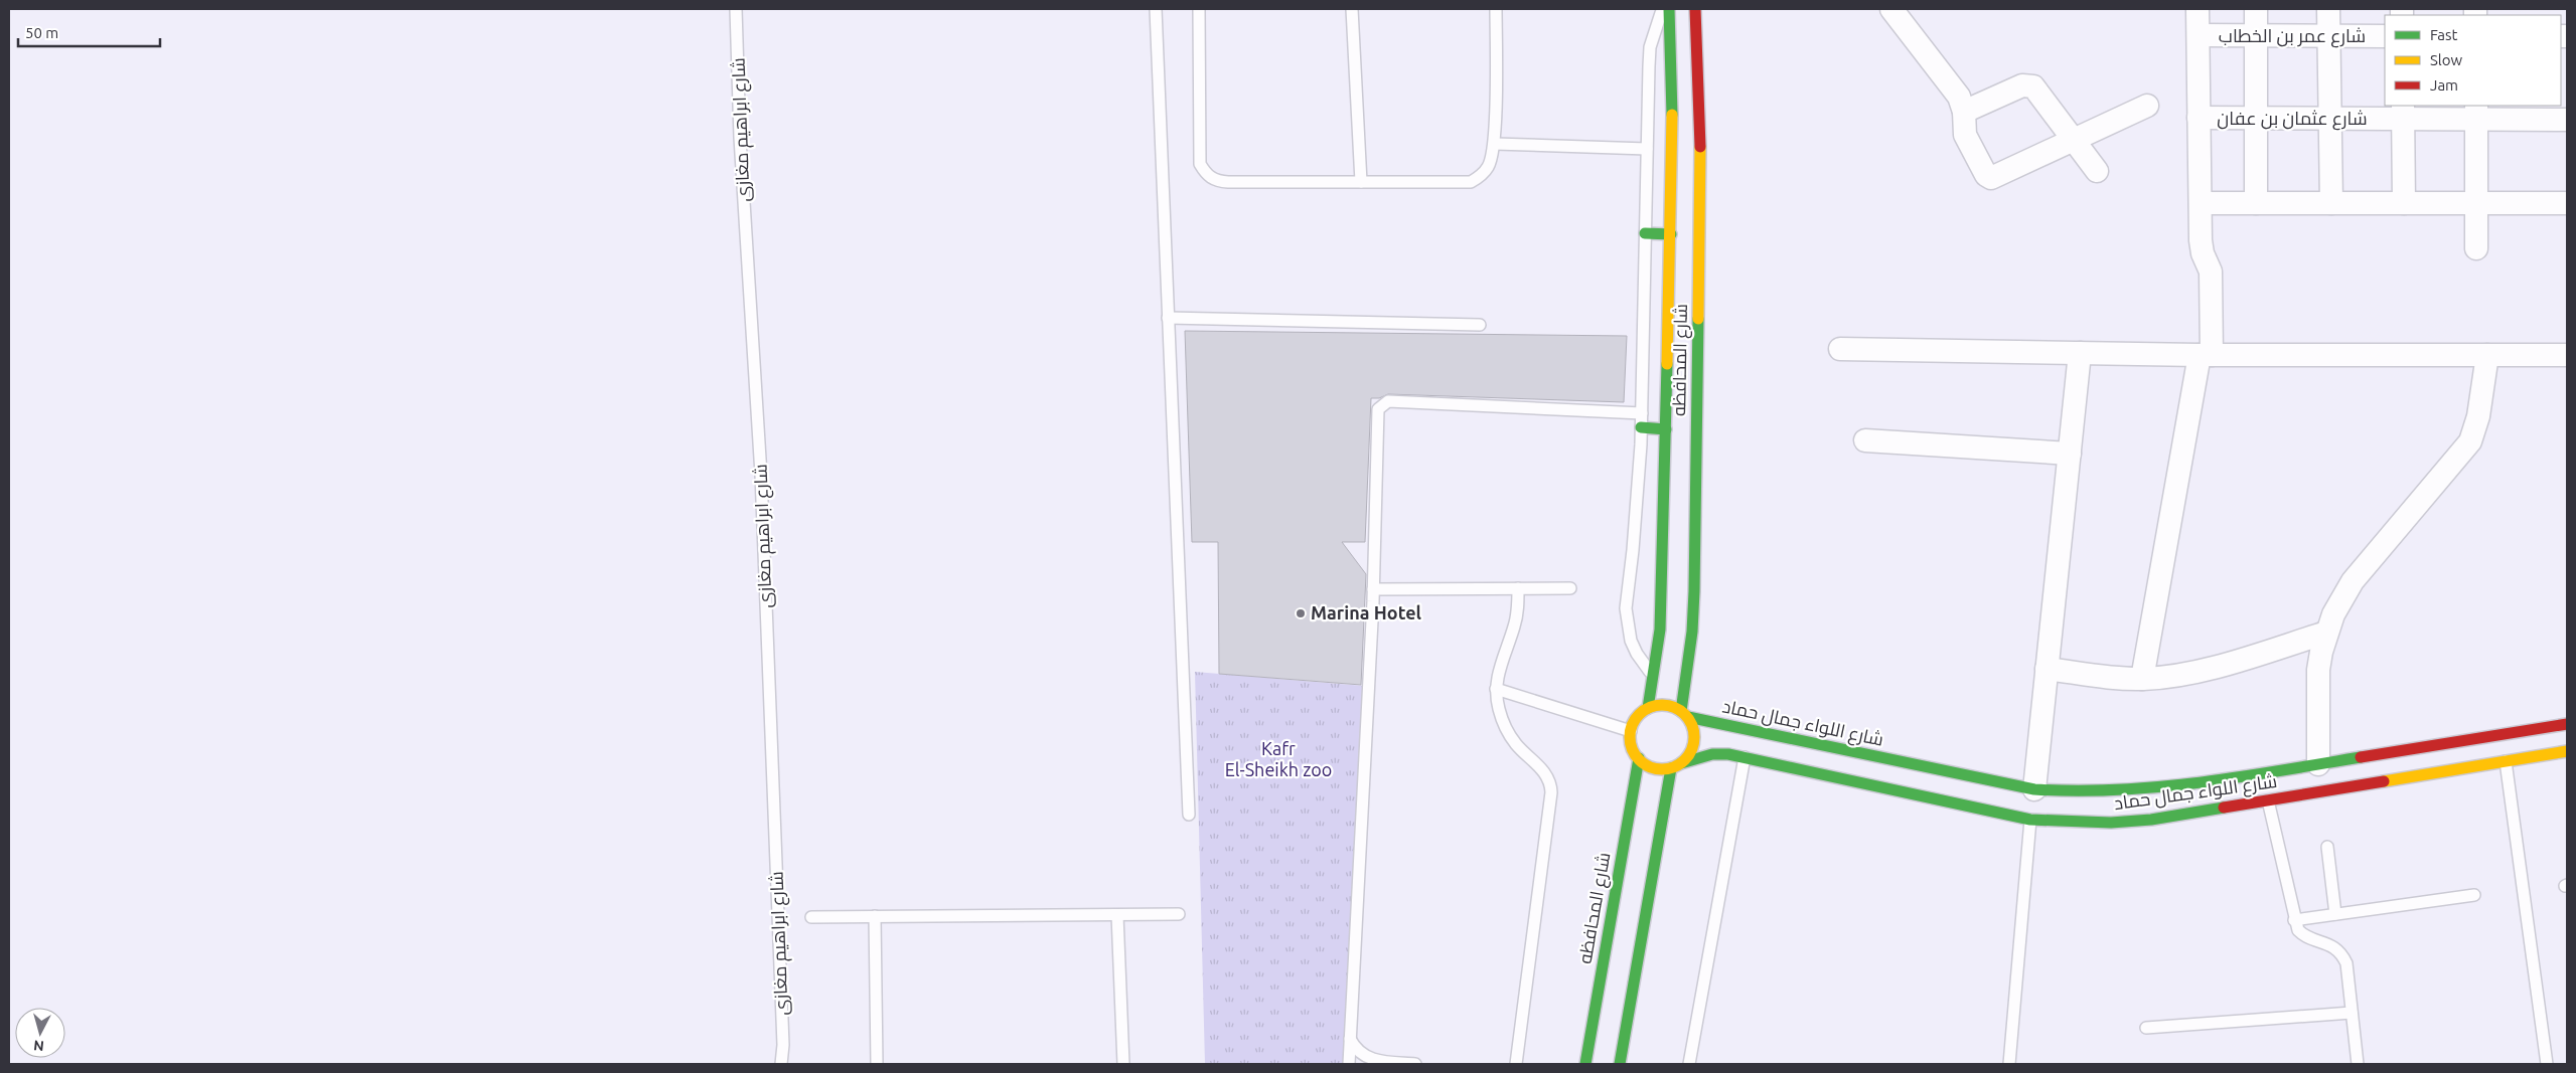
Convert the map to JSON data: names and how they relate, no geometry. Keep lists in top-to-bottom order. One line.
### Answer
{"streets":{"main road":["شارع المحافظه","شارع اللواء جمال حماد"],"street":["شارع عمر بن الخطاب","شارع عثمان بن عفان"],"lane":["شارع ابراهيم مغازى"]},"crossings":[["شارع المحافظه","شارع اللواء جمال حماد"]],"parks":["Kafr El-Sheikh zoo"],"places":["Marina Hotel"],"legend":["Fast","Slow","Jam"],"scale_bar":"50 m","north":"bottom"}
